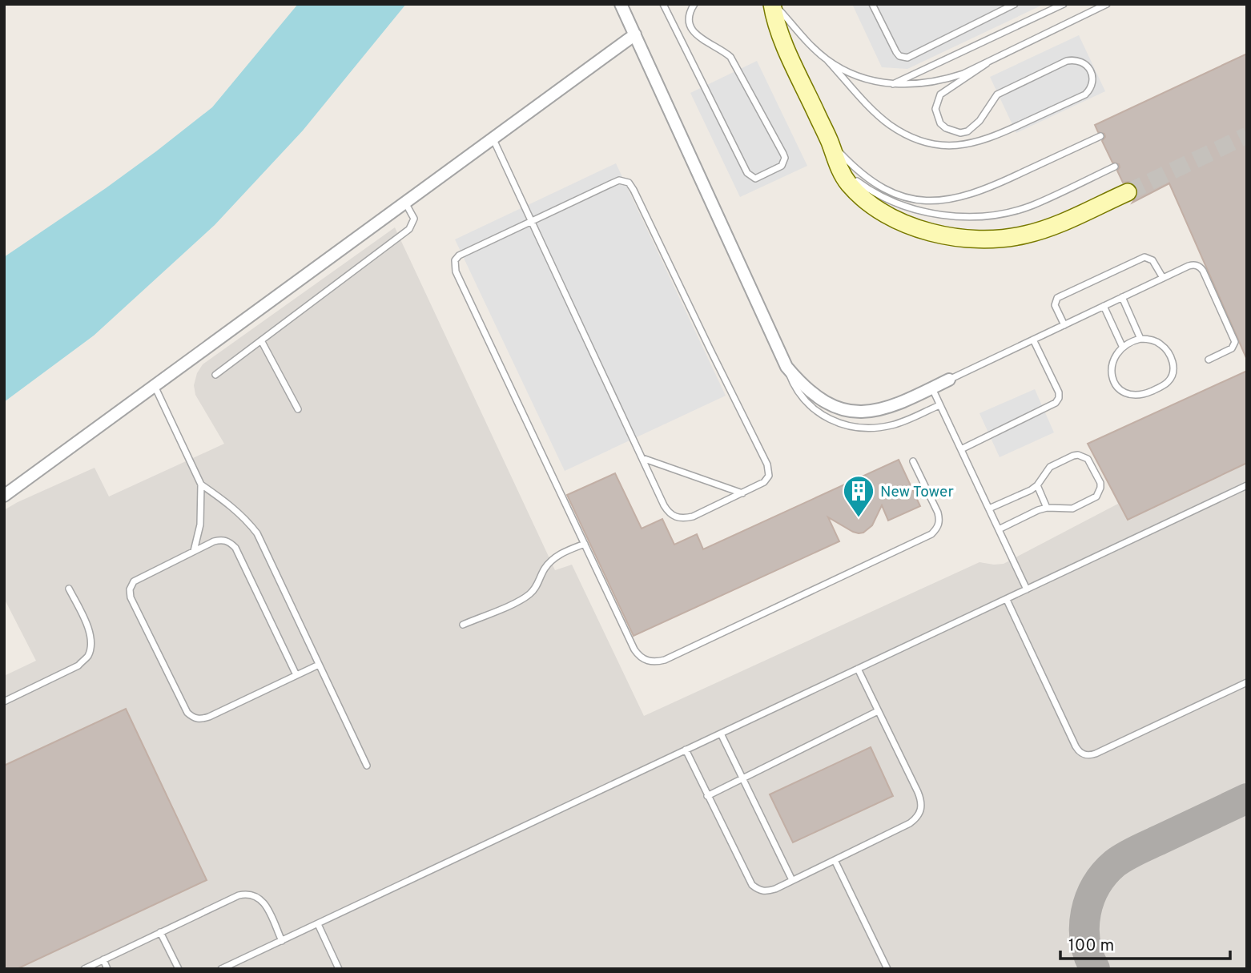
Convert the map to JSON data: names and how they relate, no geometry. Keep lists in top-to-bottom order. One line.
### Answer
{"places":{"building":["New Tower"]},"scale_bar":"100 m"}
